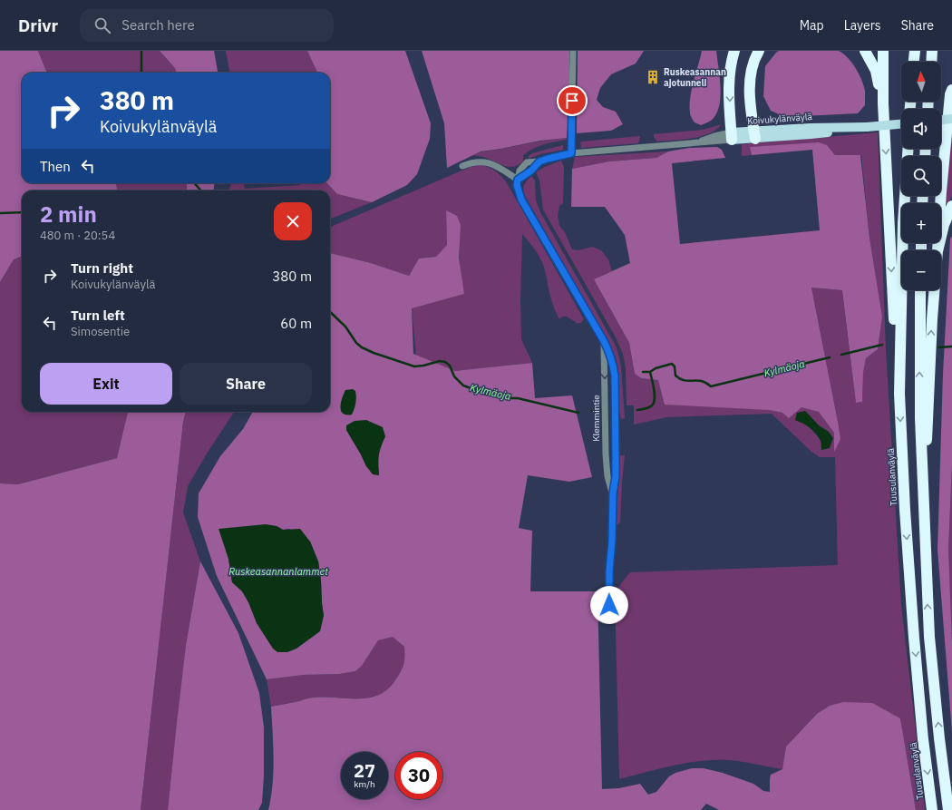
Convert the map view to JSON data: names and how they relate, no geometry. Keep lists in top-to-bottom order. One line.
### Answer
{"streets":{"highway":["Tuusulanväylä"],"main road":["Koivukylänväylä"],"street":["Klemmintie"]},"crossings":[["Koivukylänväylä","Klemmintie"]],"water":["Kylmäoja","Ruskeasannanlammet"],"places":{"building":["Ruskeasannan ajotunneli"]},"north":"top","page":{"header":"Drivr","search":"Search here","nav":["Map","Layers","Share"],"map_buttons":["+","−"],"turn":["380 m","Koivukylänväylä"],"then":"Then","heading":["2 min","480 m · 20:54"],"list":[{"name":"Turn right","note":"Koivukylänväylä","value":"380 m"},{"name":"Turn left","note":"Simosentie","value":"60 m"}],"buttons":["Exit","Share"],"speed":"27 km/h","limit":"30"}}
